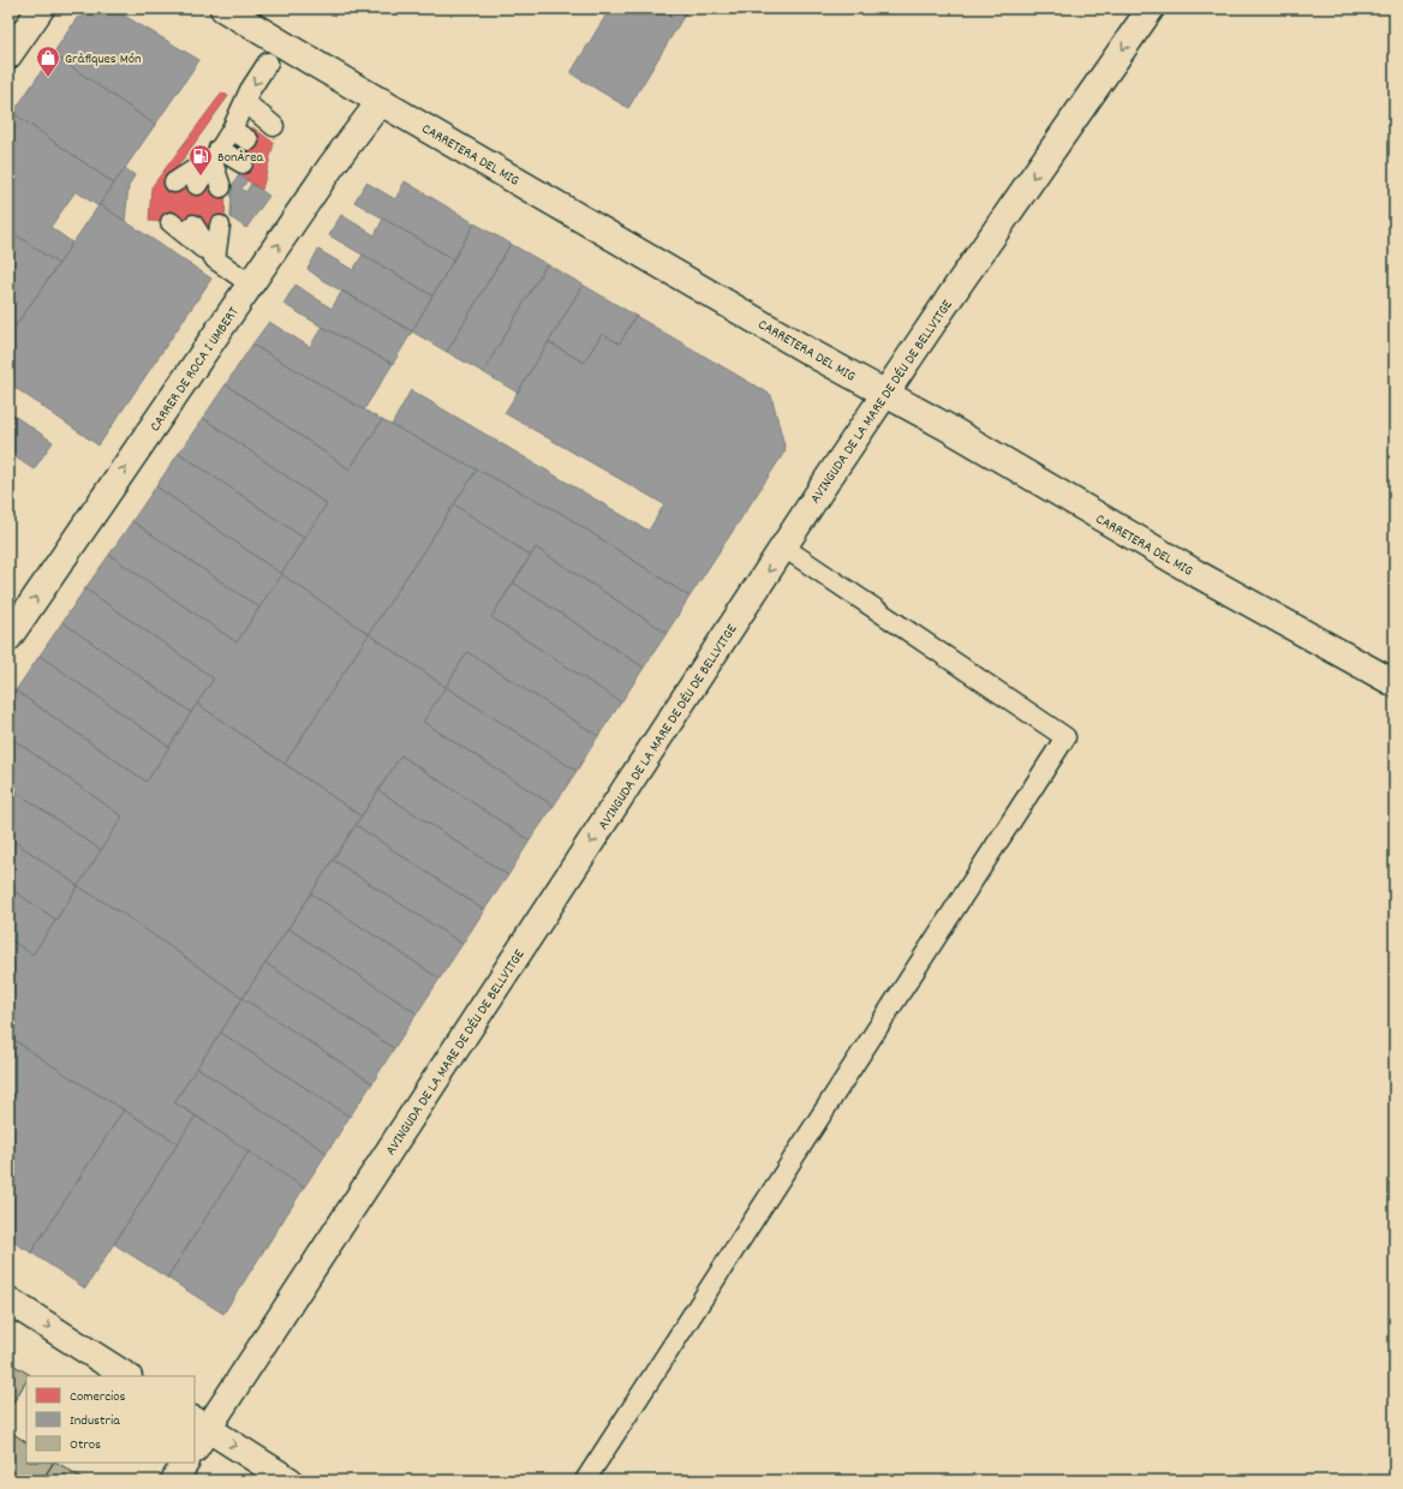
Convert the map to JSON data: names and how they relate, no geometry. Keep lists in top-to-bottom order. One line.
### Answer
{"streets":{"street":["CARRETERA DEL MIG","CARRER DE ROCA I UMBERT","AVINGUDA DE LA MARE DE DÉU DE BELLVITGE"]},"crossings":[["CARRETERA DEL MIG","CARRER DE ROCA I UMBERT"],["CARRETERA DEL MIG","AVINGUDA DE LA MARE DE DÉU DE BELLVITGE"]],"one_way":["CARRER DE ROCA I UMBERT","AVINGUDA DE LA MARE DE DÉU DE BELLVITGE"],"places":{"shop":["Gràfiques Món"],"fuel station":["BonÀrea"]},"legend":["Comercios","Industria","Otros"]}
